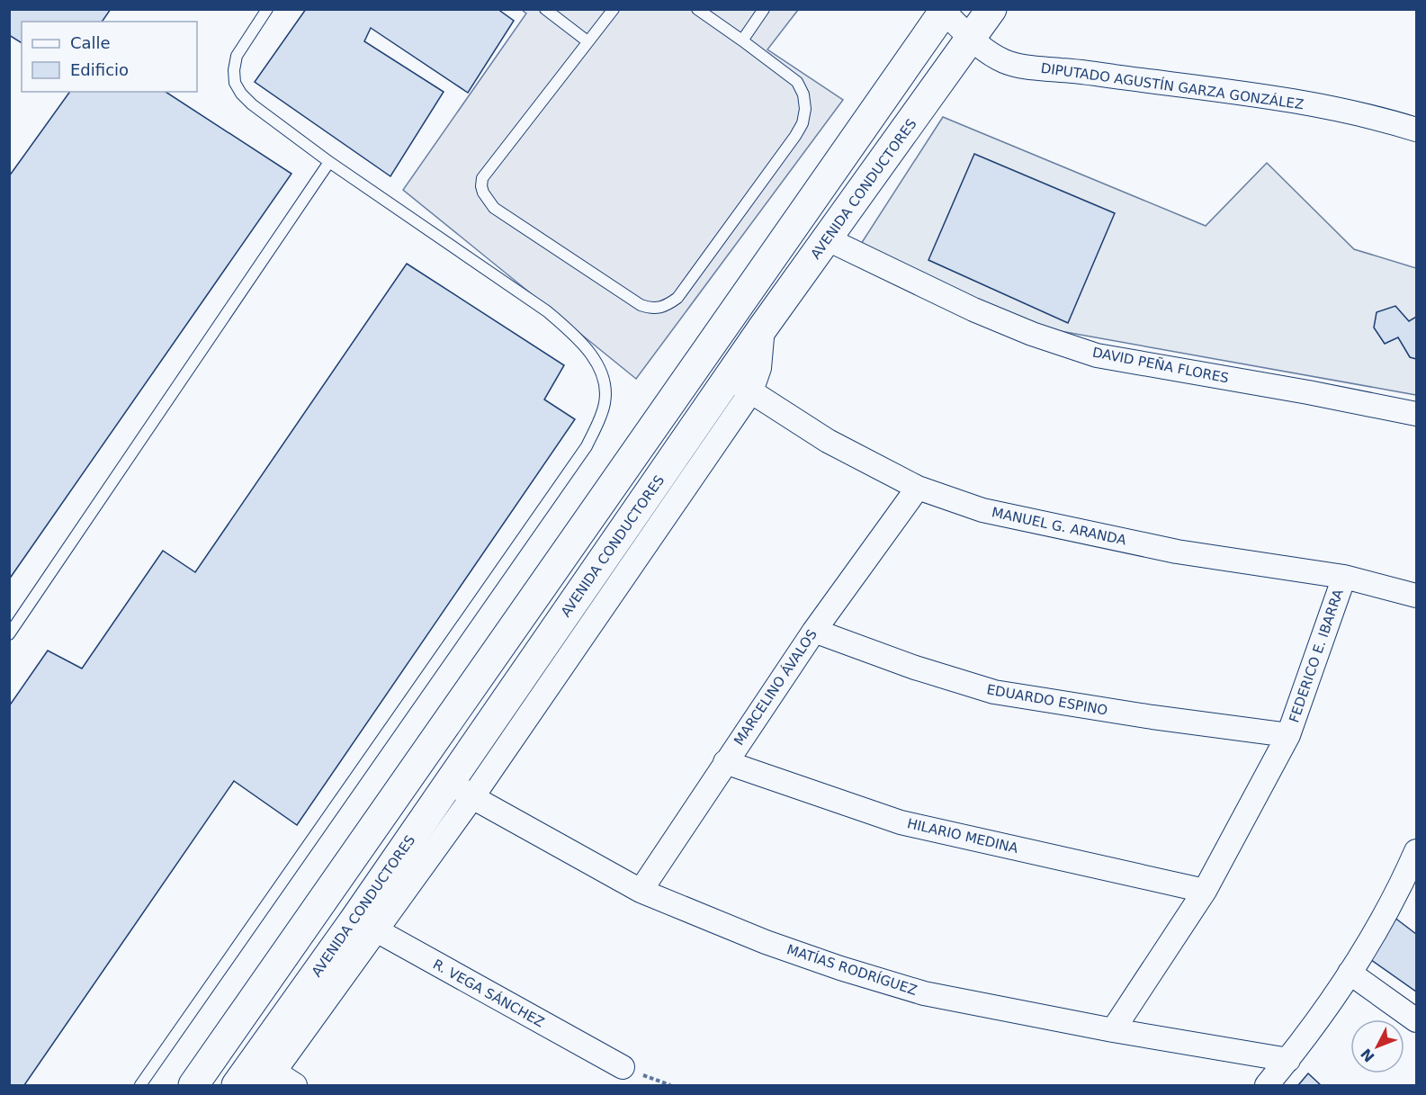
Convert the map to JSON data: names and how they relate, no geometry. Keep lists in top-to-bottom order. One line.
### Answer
{"streets":{"main road":["AVENIDA CONDUCTORES"],"street":["DIPUTADO AGUSTÍN GARZA GONZÁLEZ","DAVID PEÑA FLORES","MANUEL G. ARANDA","FEDERICO E. IBARRA","MARCELINO ÁVALOS","EDUARDO ESPINO","HILARIO MEDINA","MATÍAS RODRÍGUEZ","R. VEGA SÁNCHEZ"]},"crossings":[["DIPUTADO AGUSTÍN GARZA GONZÁLEZ","AVENIDA CONDUCTORES"],["AVENIDA CONDUCTORES","DAVID PEÑA FLORES"],["AVENIDA CONDUCTORES","MANUEL G. ARANDA"],["AVENIDA CONDUCTORES","MATÍAS RODRÍGUEZ"],["AVENIDA CONDUCTORES","R. VEGA SÁNCHEZ"],["MANUEL G. ARANDA","FEDERICO E. IBARRA"],["MANUEL G. ARANDA","MARCELINO ÁVALOS"],["FEDERICO E. IBARRA","EDUARDO ESPINO"],["FEDERICO E. IBARRA","HILARIO MEDINA"],["MARCELINO ÁVALOS","EDUARDO ESPINO"],["MARCELINO ÁVALOS","HILARIO MEDINA"],["MARCELINO ÁVALOS","MATÍAS RODRÍGUEZ"]],"legend":["Calle","Edificio"],"north":"bottom left"}
